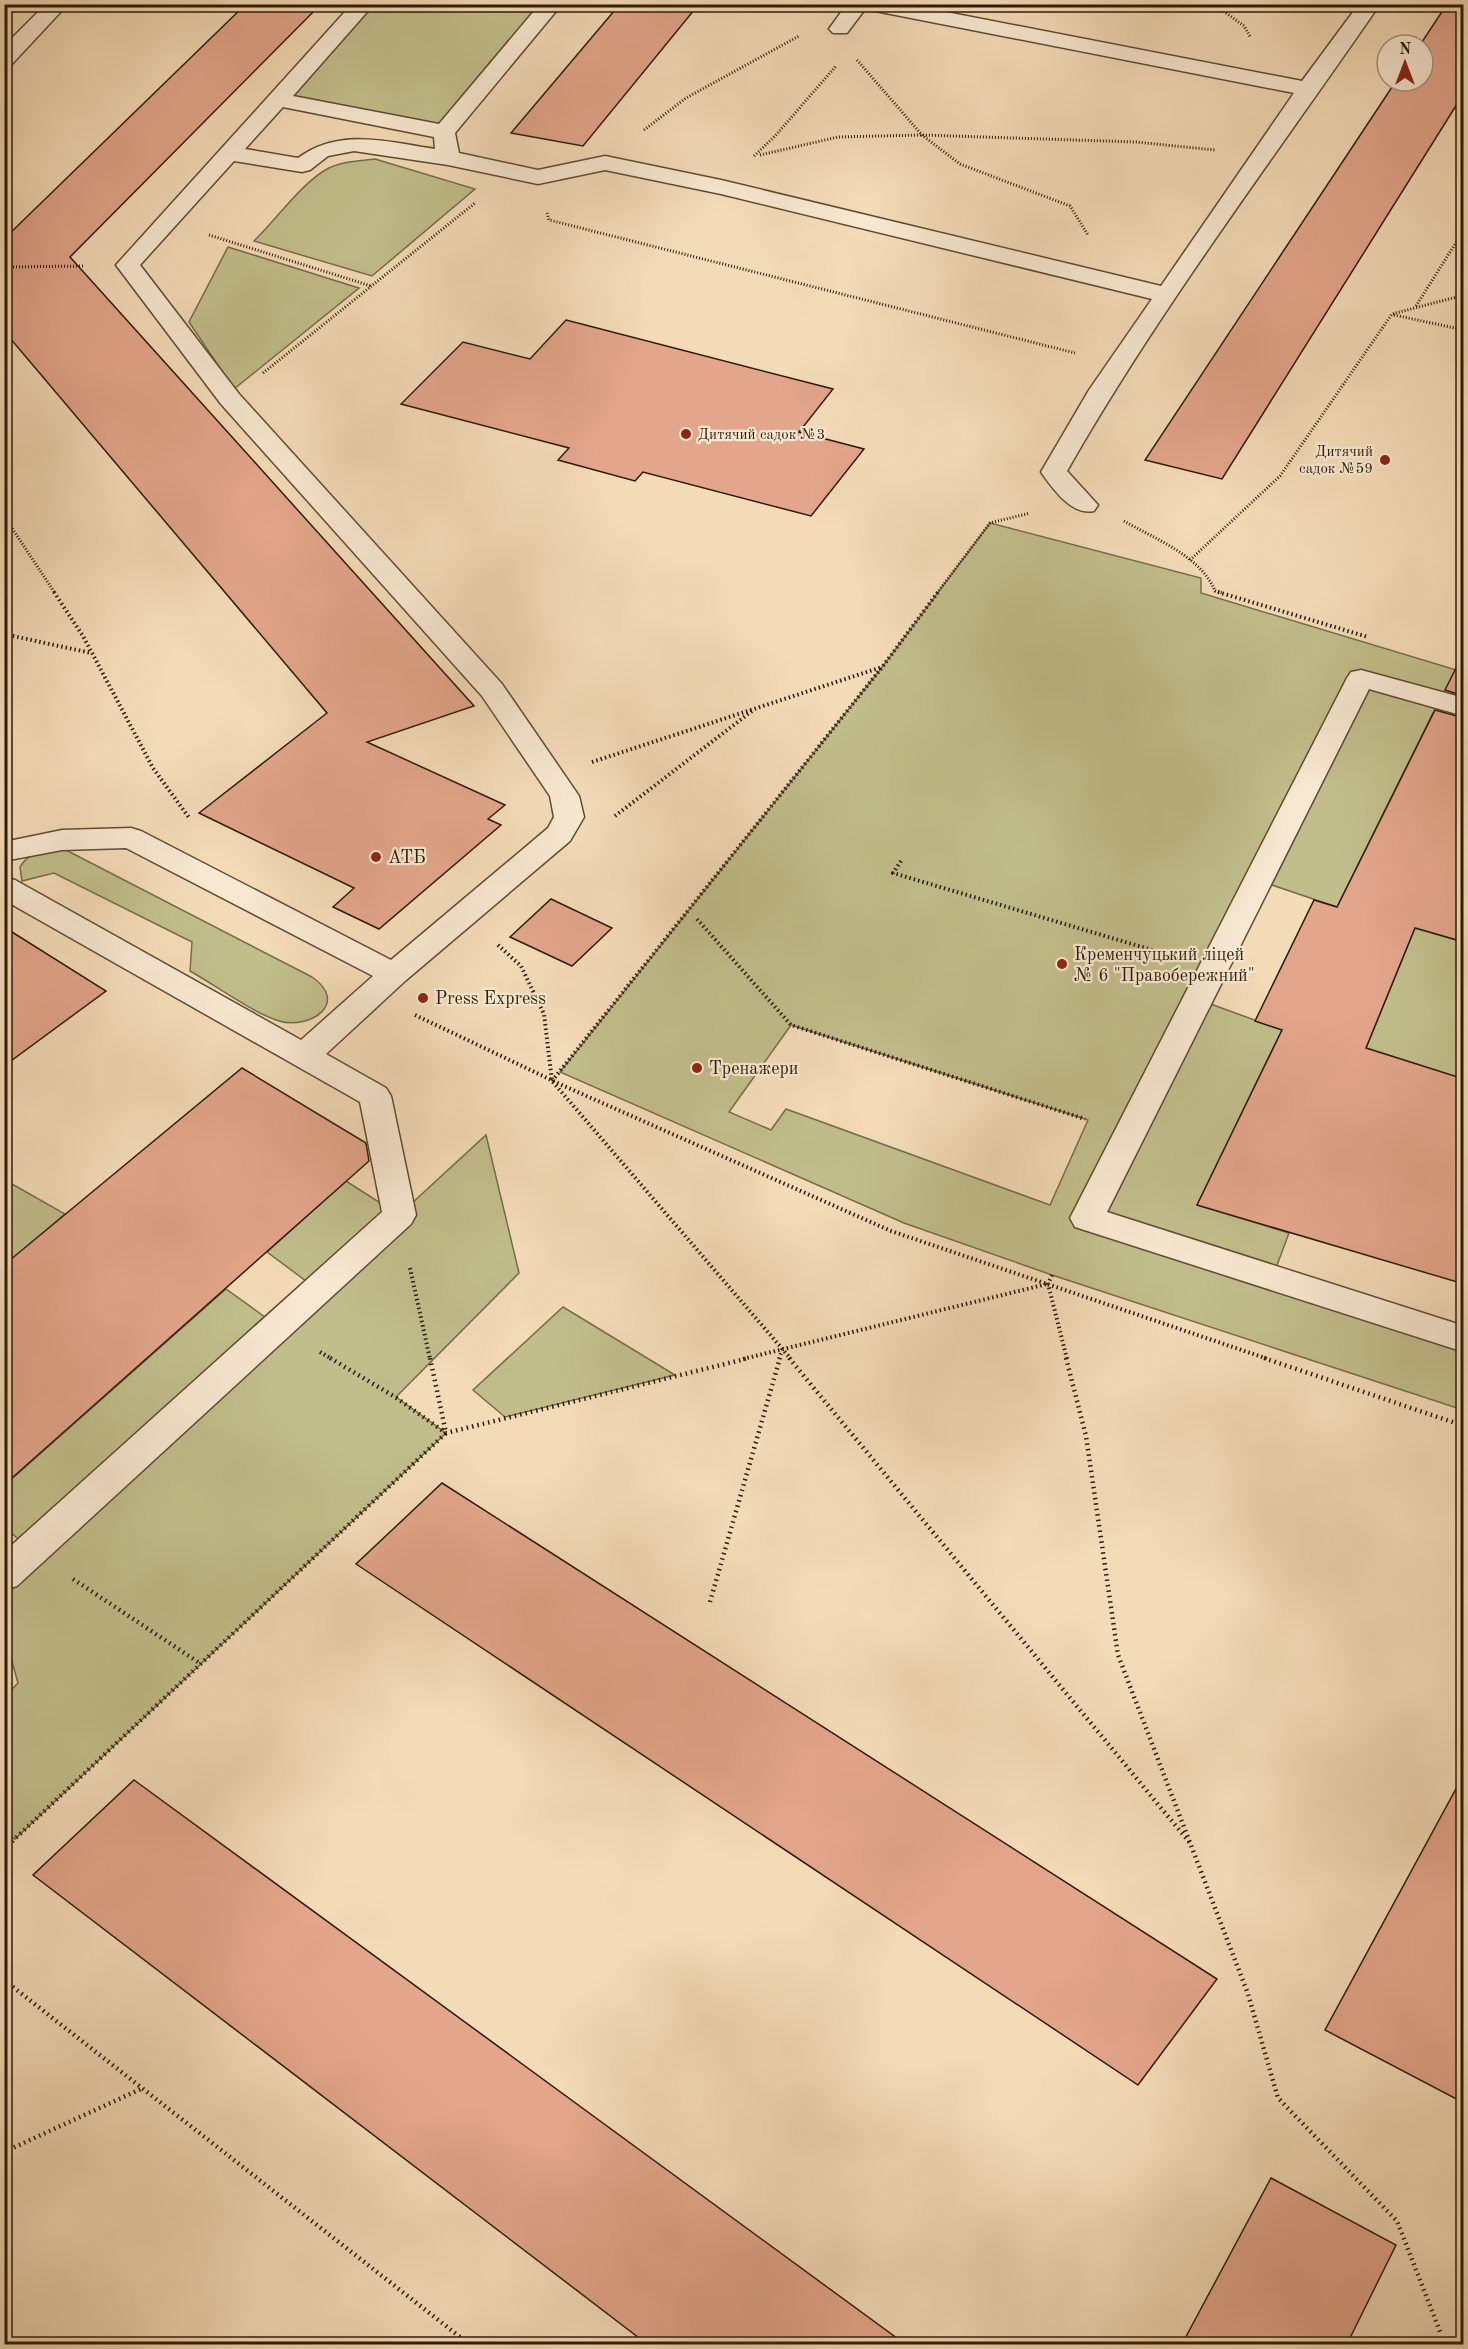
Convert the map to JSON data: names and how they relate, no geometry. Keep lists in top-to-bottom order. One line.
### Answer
{"places":["Дитячий садок №3","Дитячий садок №59","АТБ","Кременчуцький ліцей № 6 \"Правобережний\"","Press Express","Тренажери"],"north":"top"}
